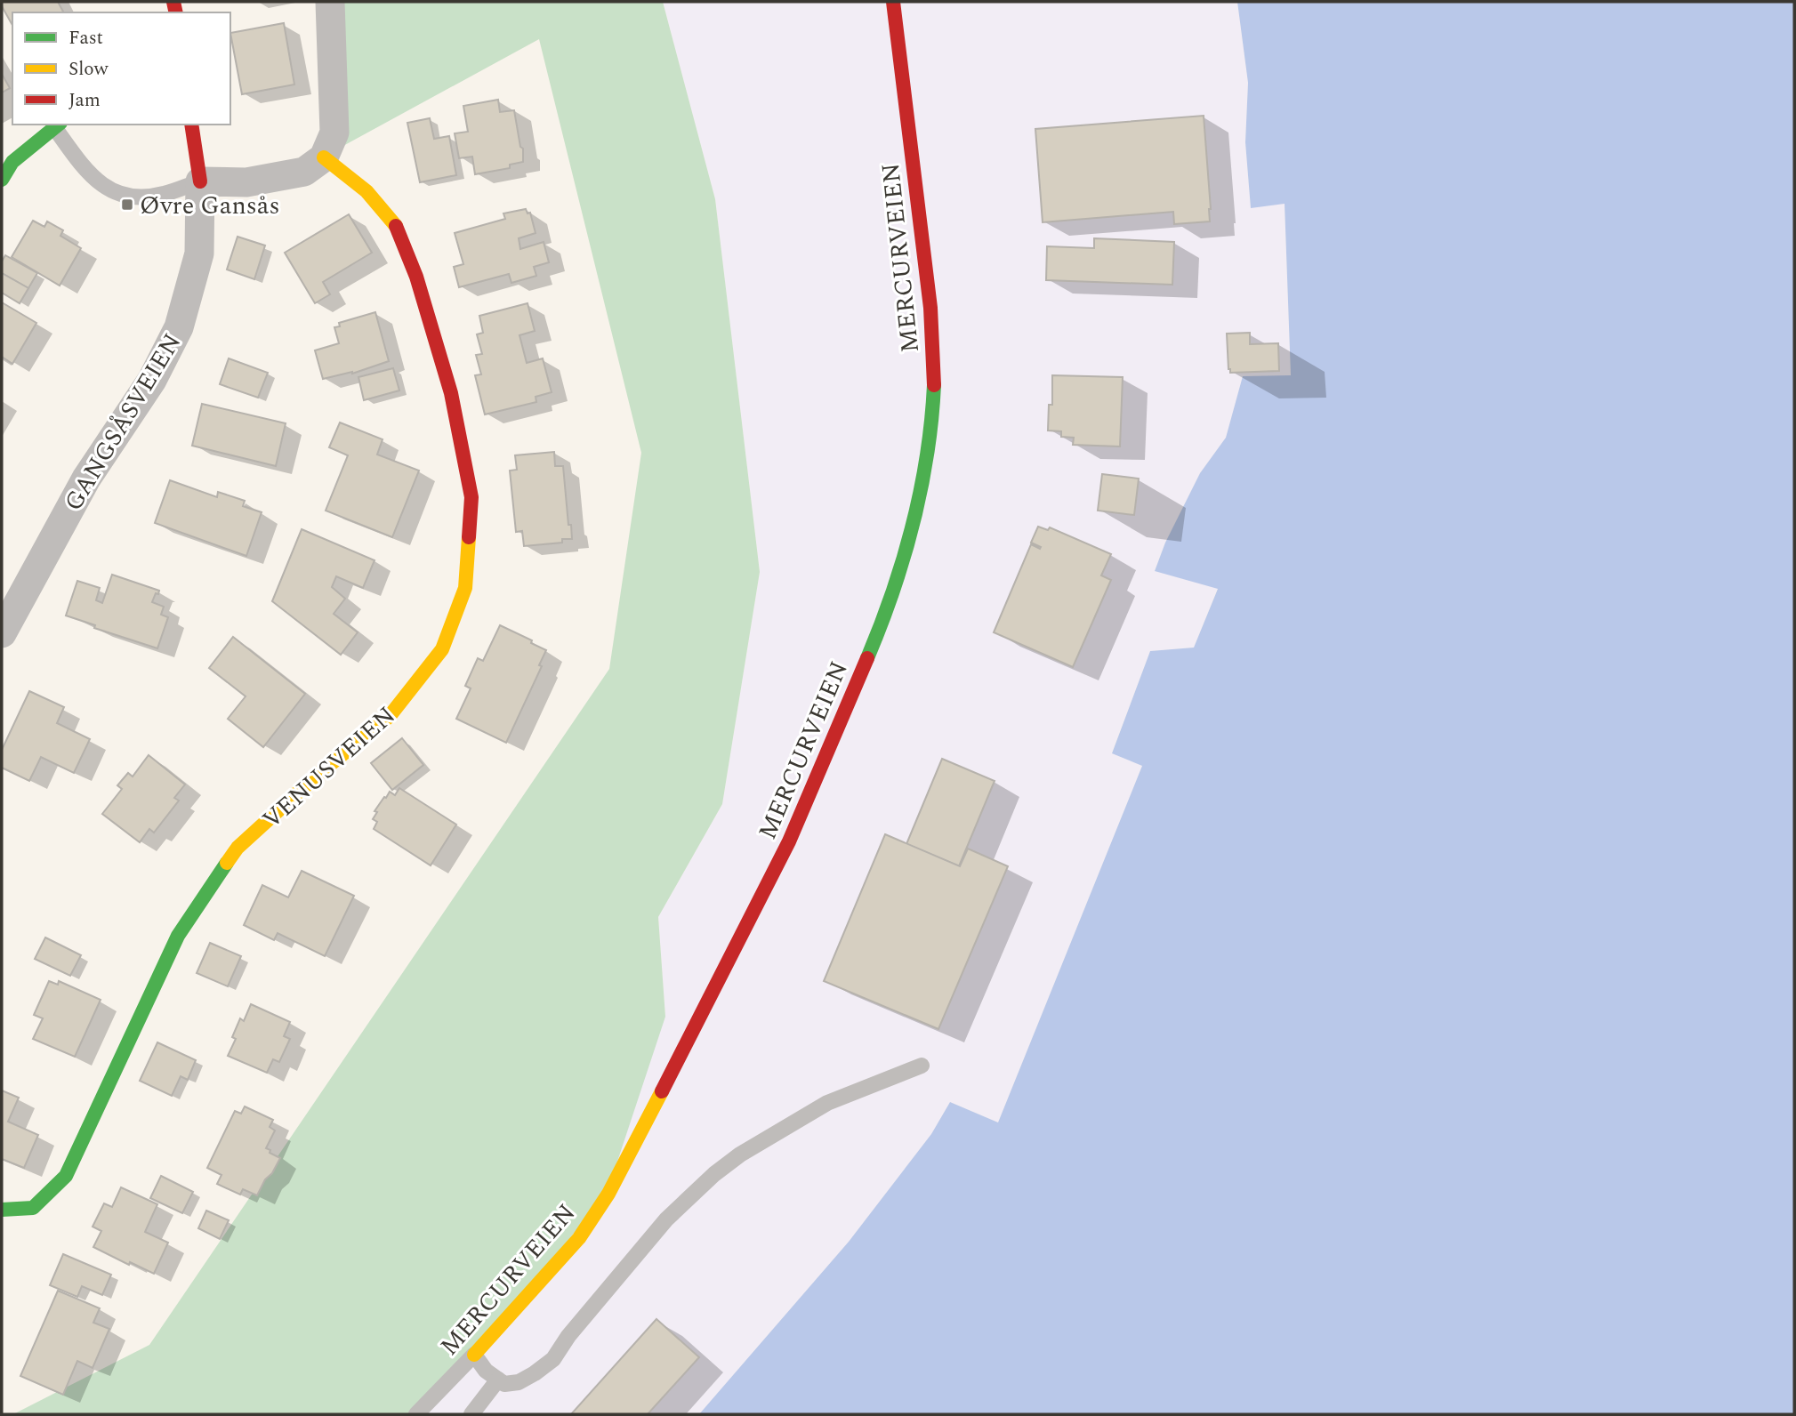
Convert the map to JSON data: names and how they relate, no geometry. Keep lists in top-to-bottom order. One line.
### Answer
{"streets":{"main road":["MERCURVEIEN","GANGSÅSVEIEN","VENUSVEIEN"]},"places":{"transit":["Øvre Gansås"]},"legend":["Fast","Slow","Jam"]}
